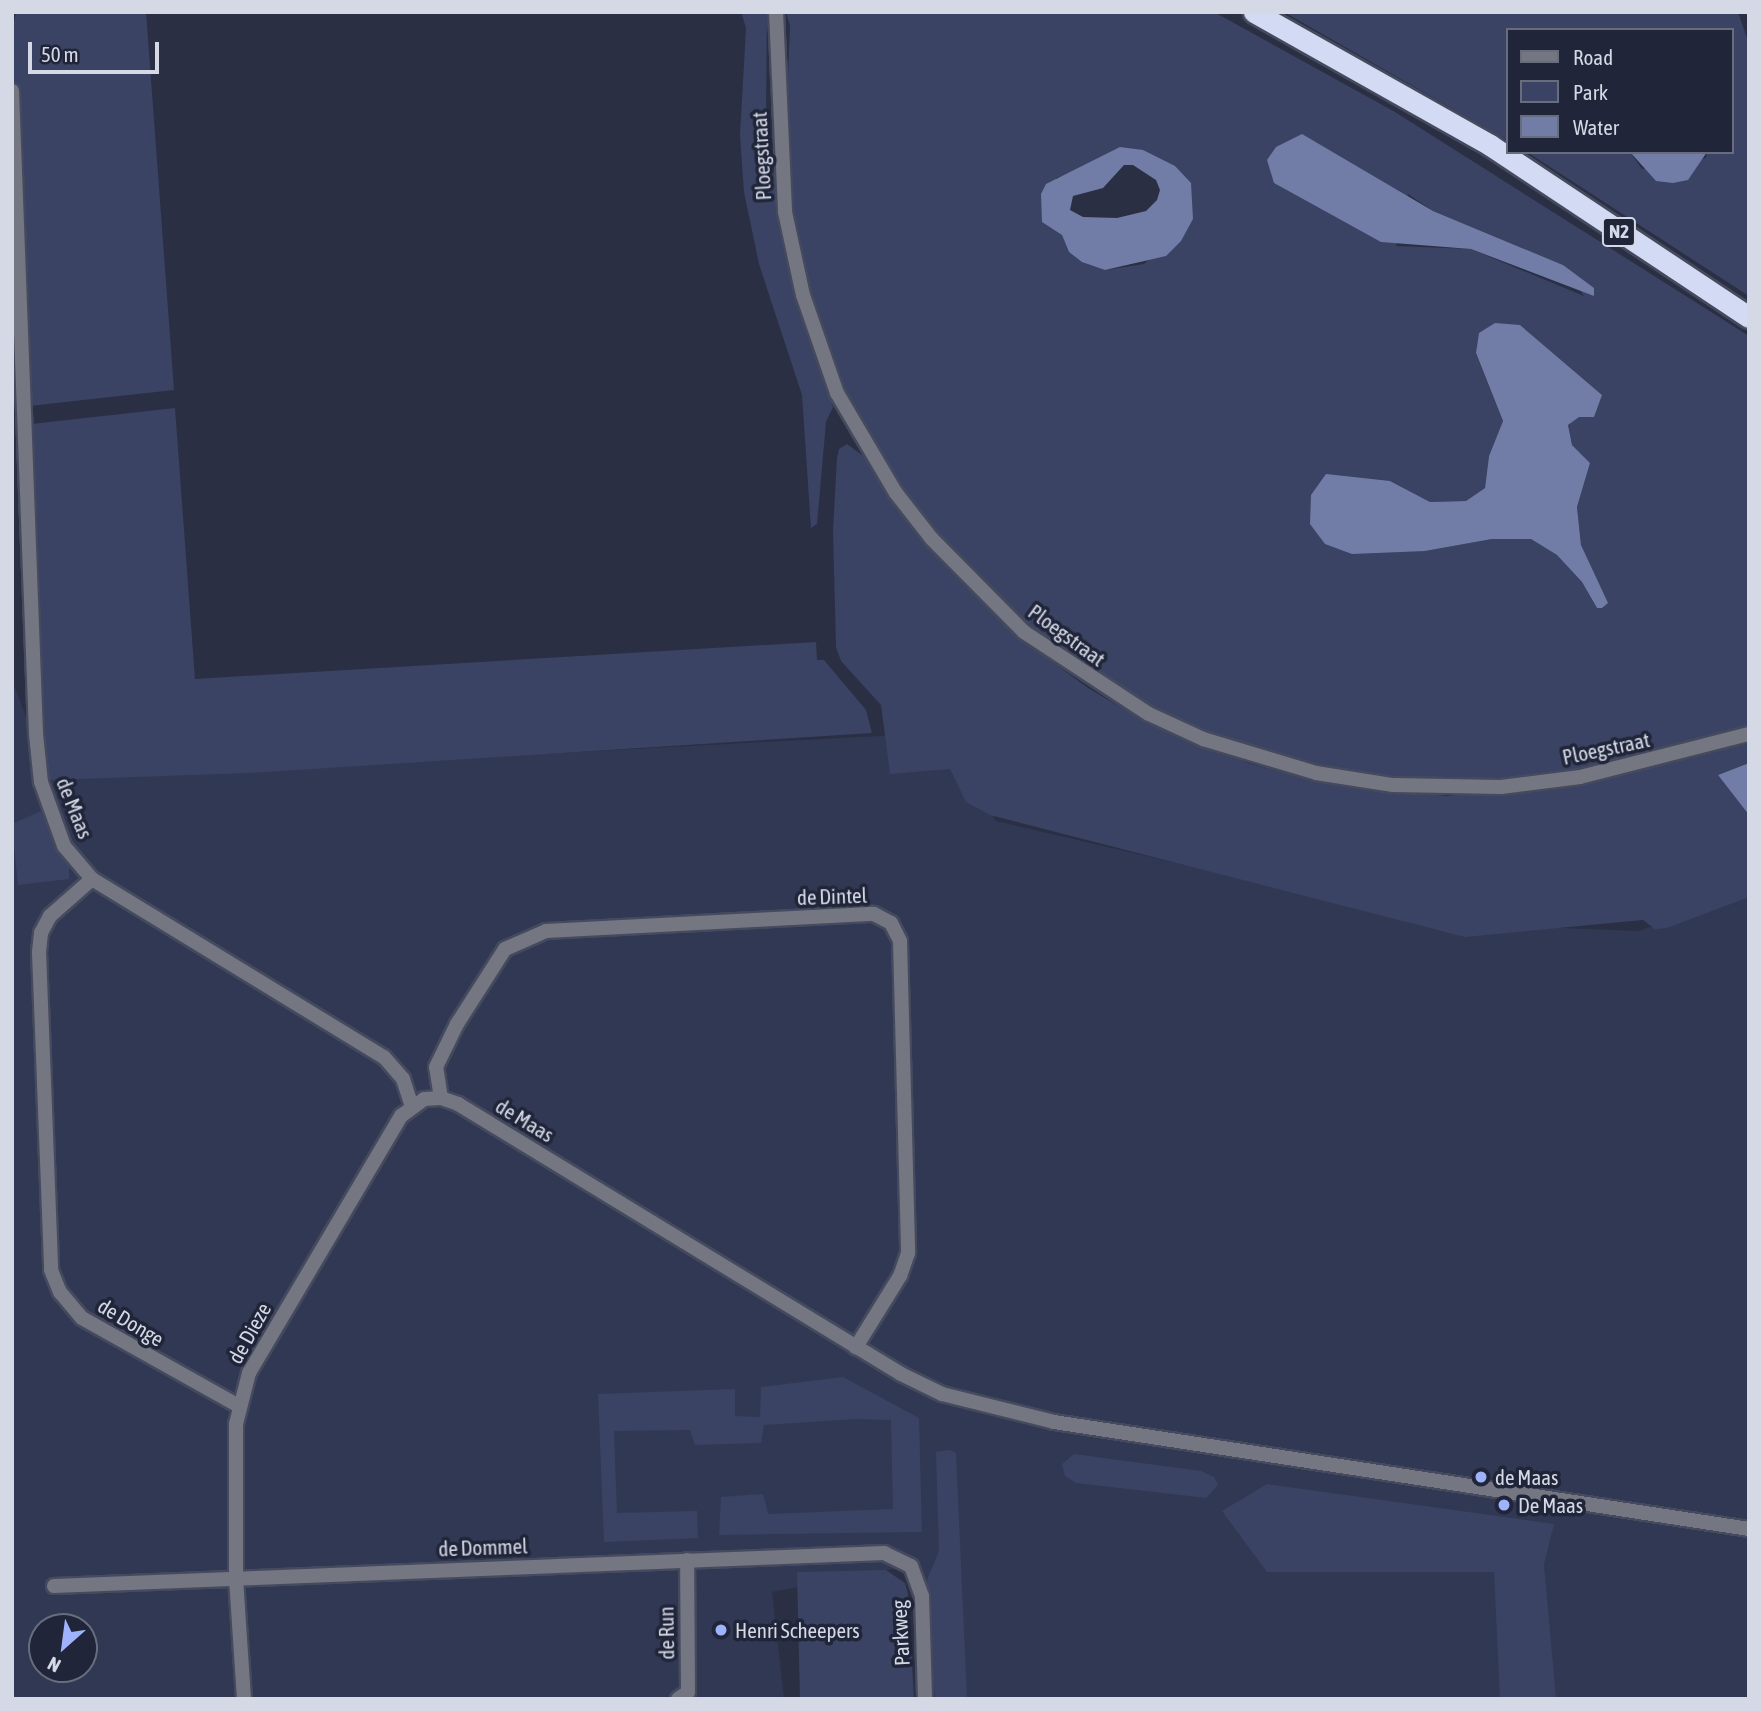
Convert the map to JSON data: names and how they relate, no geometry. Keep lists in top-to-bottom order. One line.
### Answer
{"streets":{"highway":["N2"],"street":["Ploegstraat","de Maas","de Dintel","de Donge","de Dieze","de Dommel","de Run","Parkweg"]},"crossings":[["de Maas","de Dintel"],["de Maas","de Donge"],["de Maas","de Dieze"],["de Donge","de Dieze"],["de Dieze","de Dommel"],["de Dommel","de Run"],["de Dommel","Parkweg"]],"places":["de Maas","De Maas","Henri Scheepers"],"legend":["Road","Park","Water"],"scale_bar":"50 m","north":"bottom left"}
